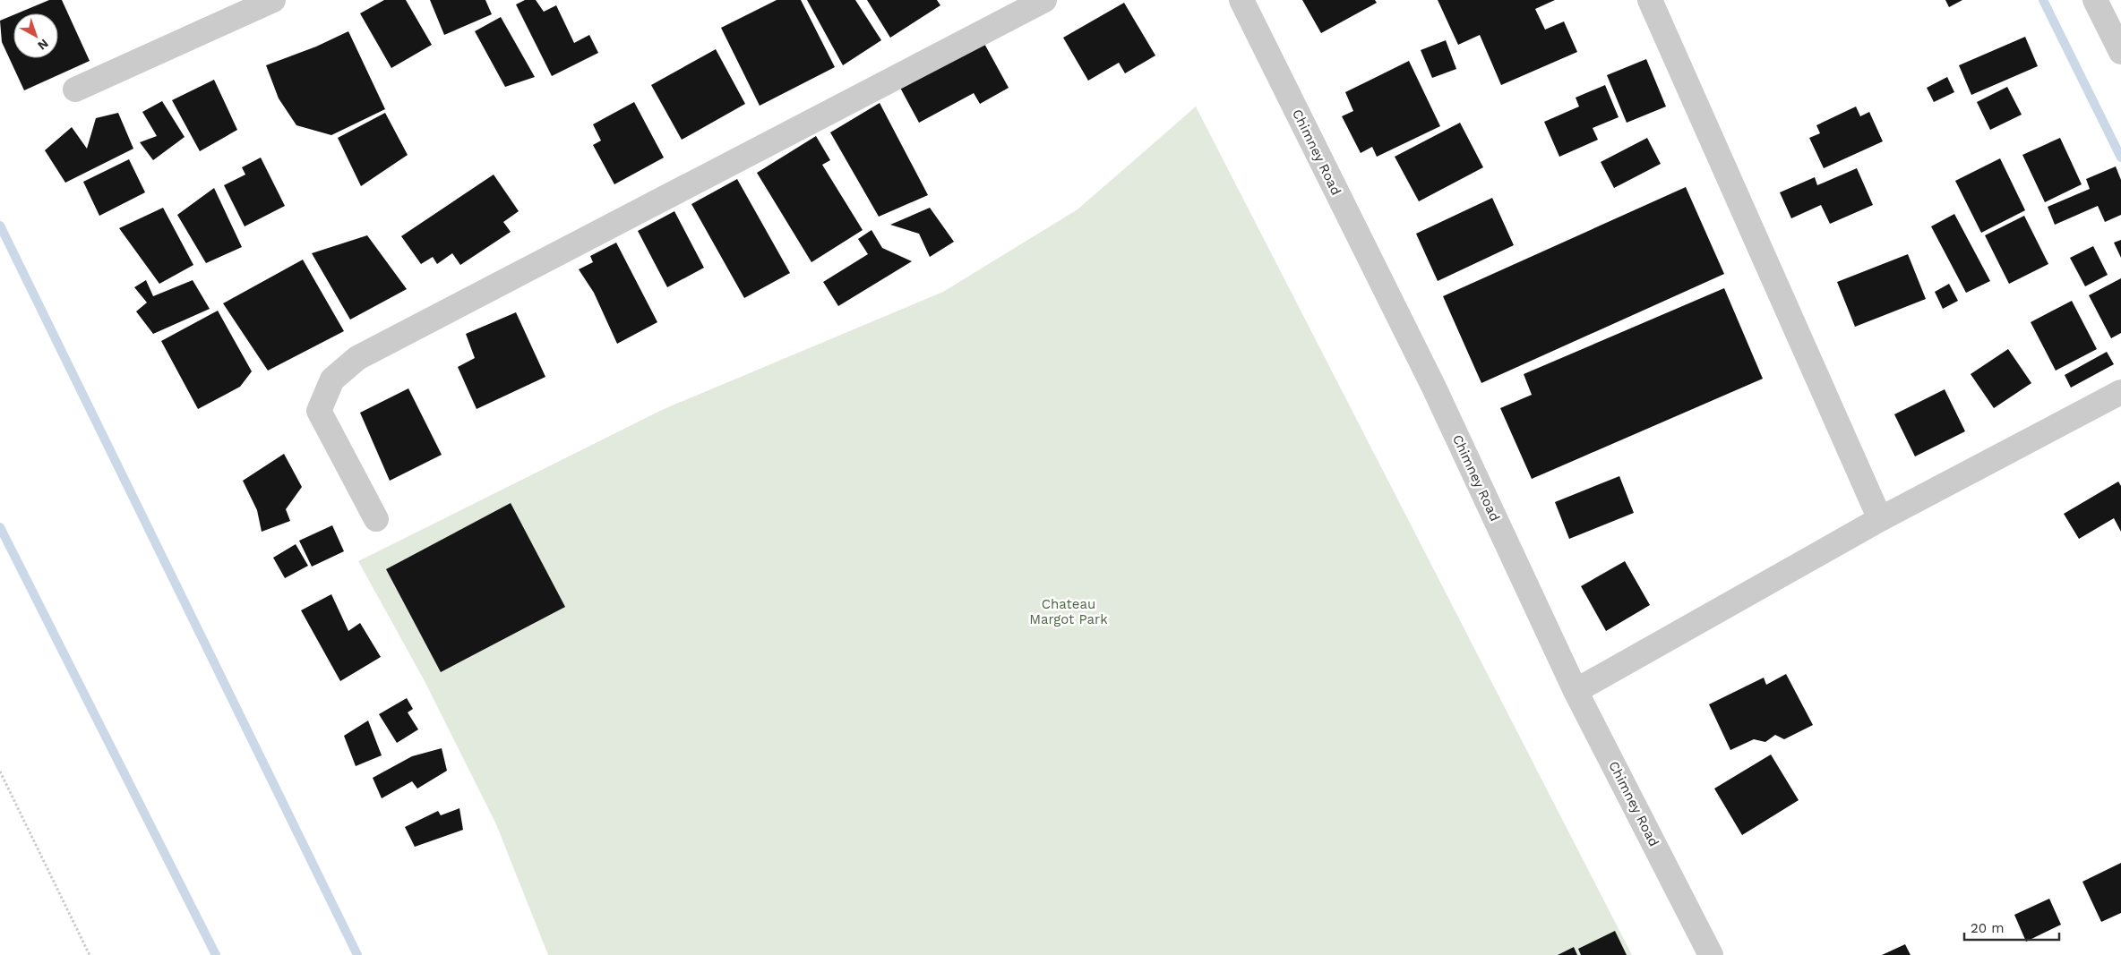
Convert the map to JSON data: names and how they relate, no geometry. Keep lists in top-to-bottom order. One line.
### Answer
{"streets":{"street":["Chimney Road"]},"parks":["Chateau Margot Park"],"scale_bar":"20 m","north":"bottom right"}
